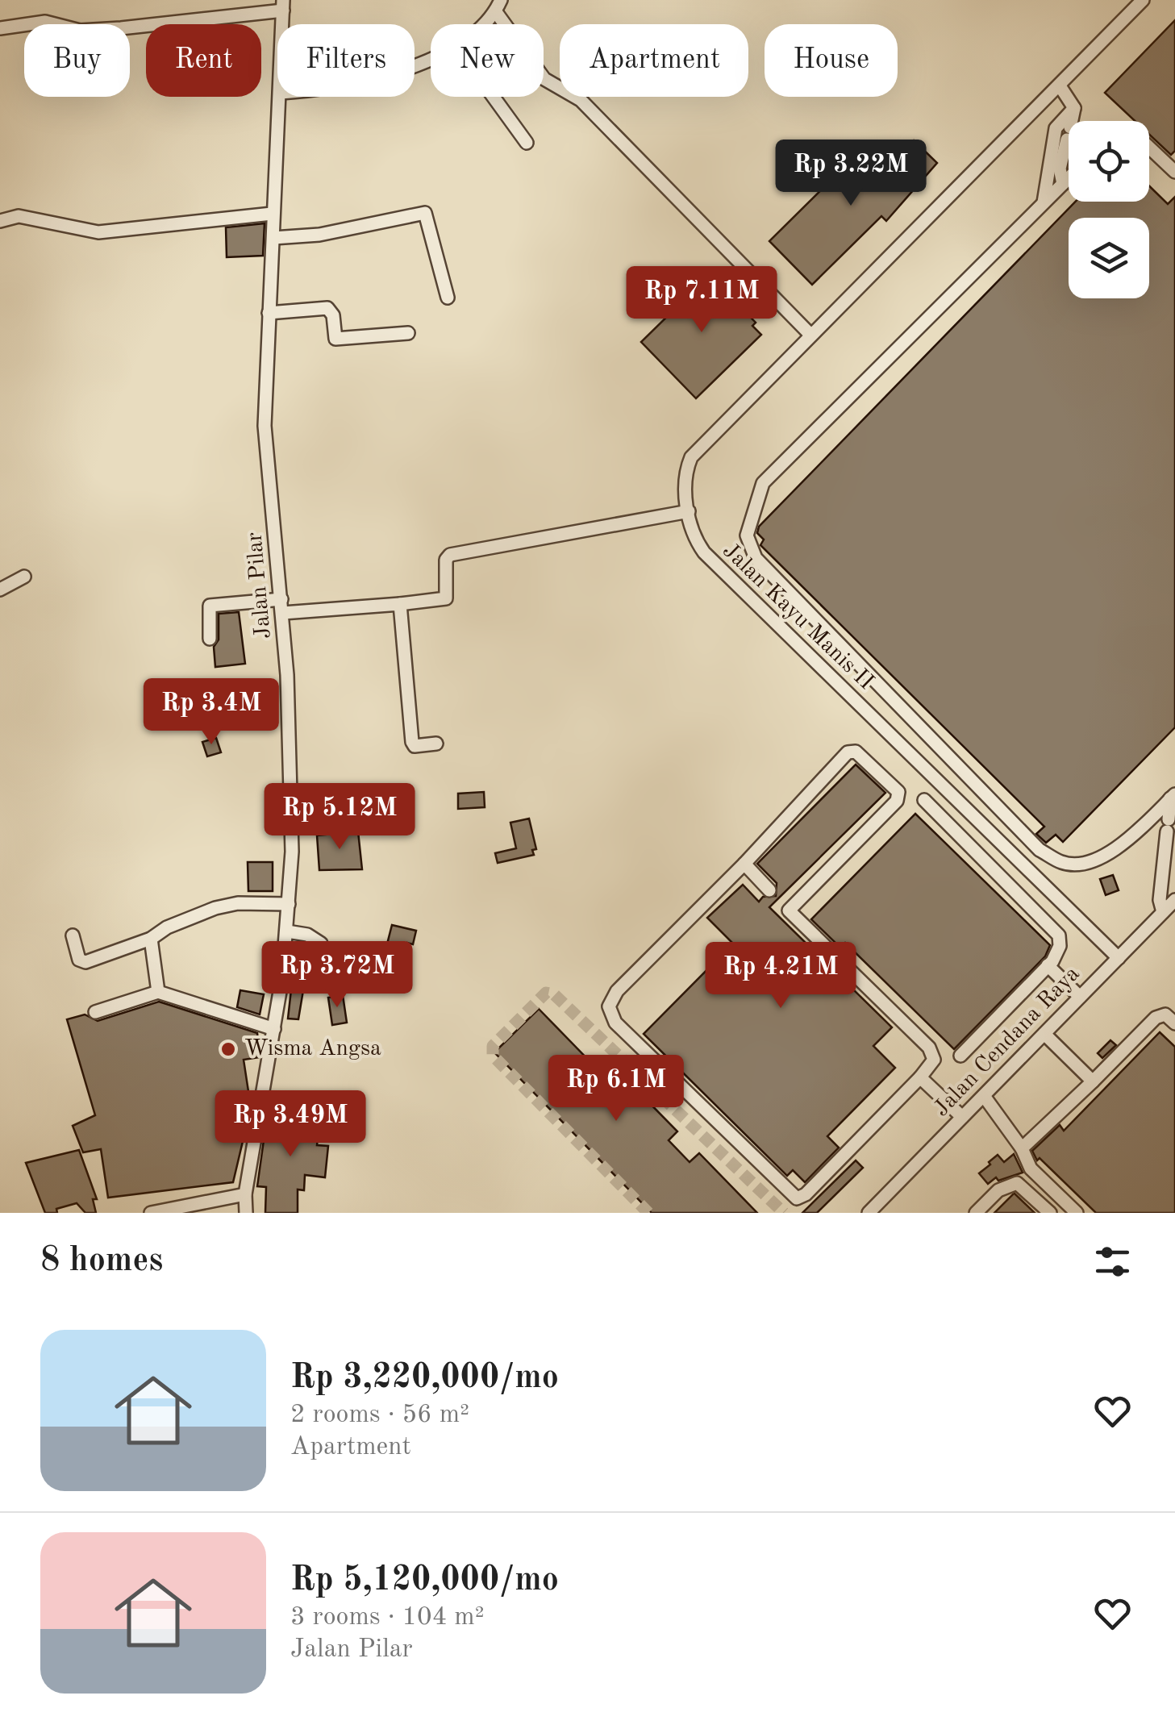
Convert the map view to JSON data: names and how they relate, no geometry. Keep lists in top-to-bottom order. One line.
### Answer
{"streets":{"street":["Jalan Pilar","Jalan Kayu Manis II","Jalan Cendana Raya"]},"crossings":[["Jalan Kayu Manis II","Jalan Cendana Raya"]],"places":["Wisma Angsa"],"page":{"chip":["Buy","Rent","Filters","New","Apartment","House"],"price":["Rp 3.22M","Rp 7.11M","Rp 3.4M","Rp 5.12M","Rp 3.72M","Rp 4.21M","Rp 6.1M","Rp 3.49M"],"heading":"8 homes","list":[{"name":"Rp 3,220,000/mo","note":"2 rooms · 56 m² · Apartment"},{"name":"Rp 5,120,000/mo","note":"3 rooms · 104 m² · Jalan Pilar"}]}}
